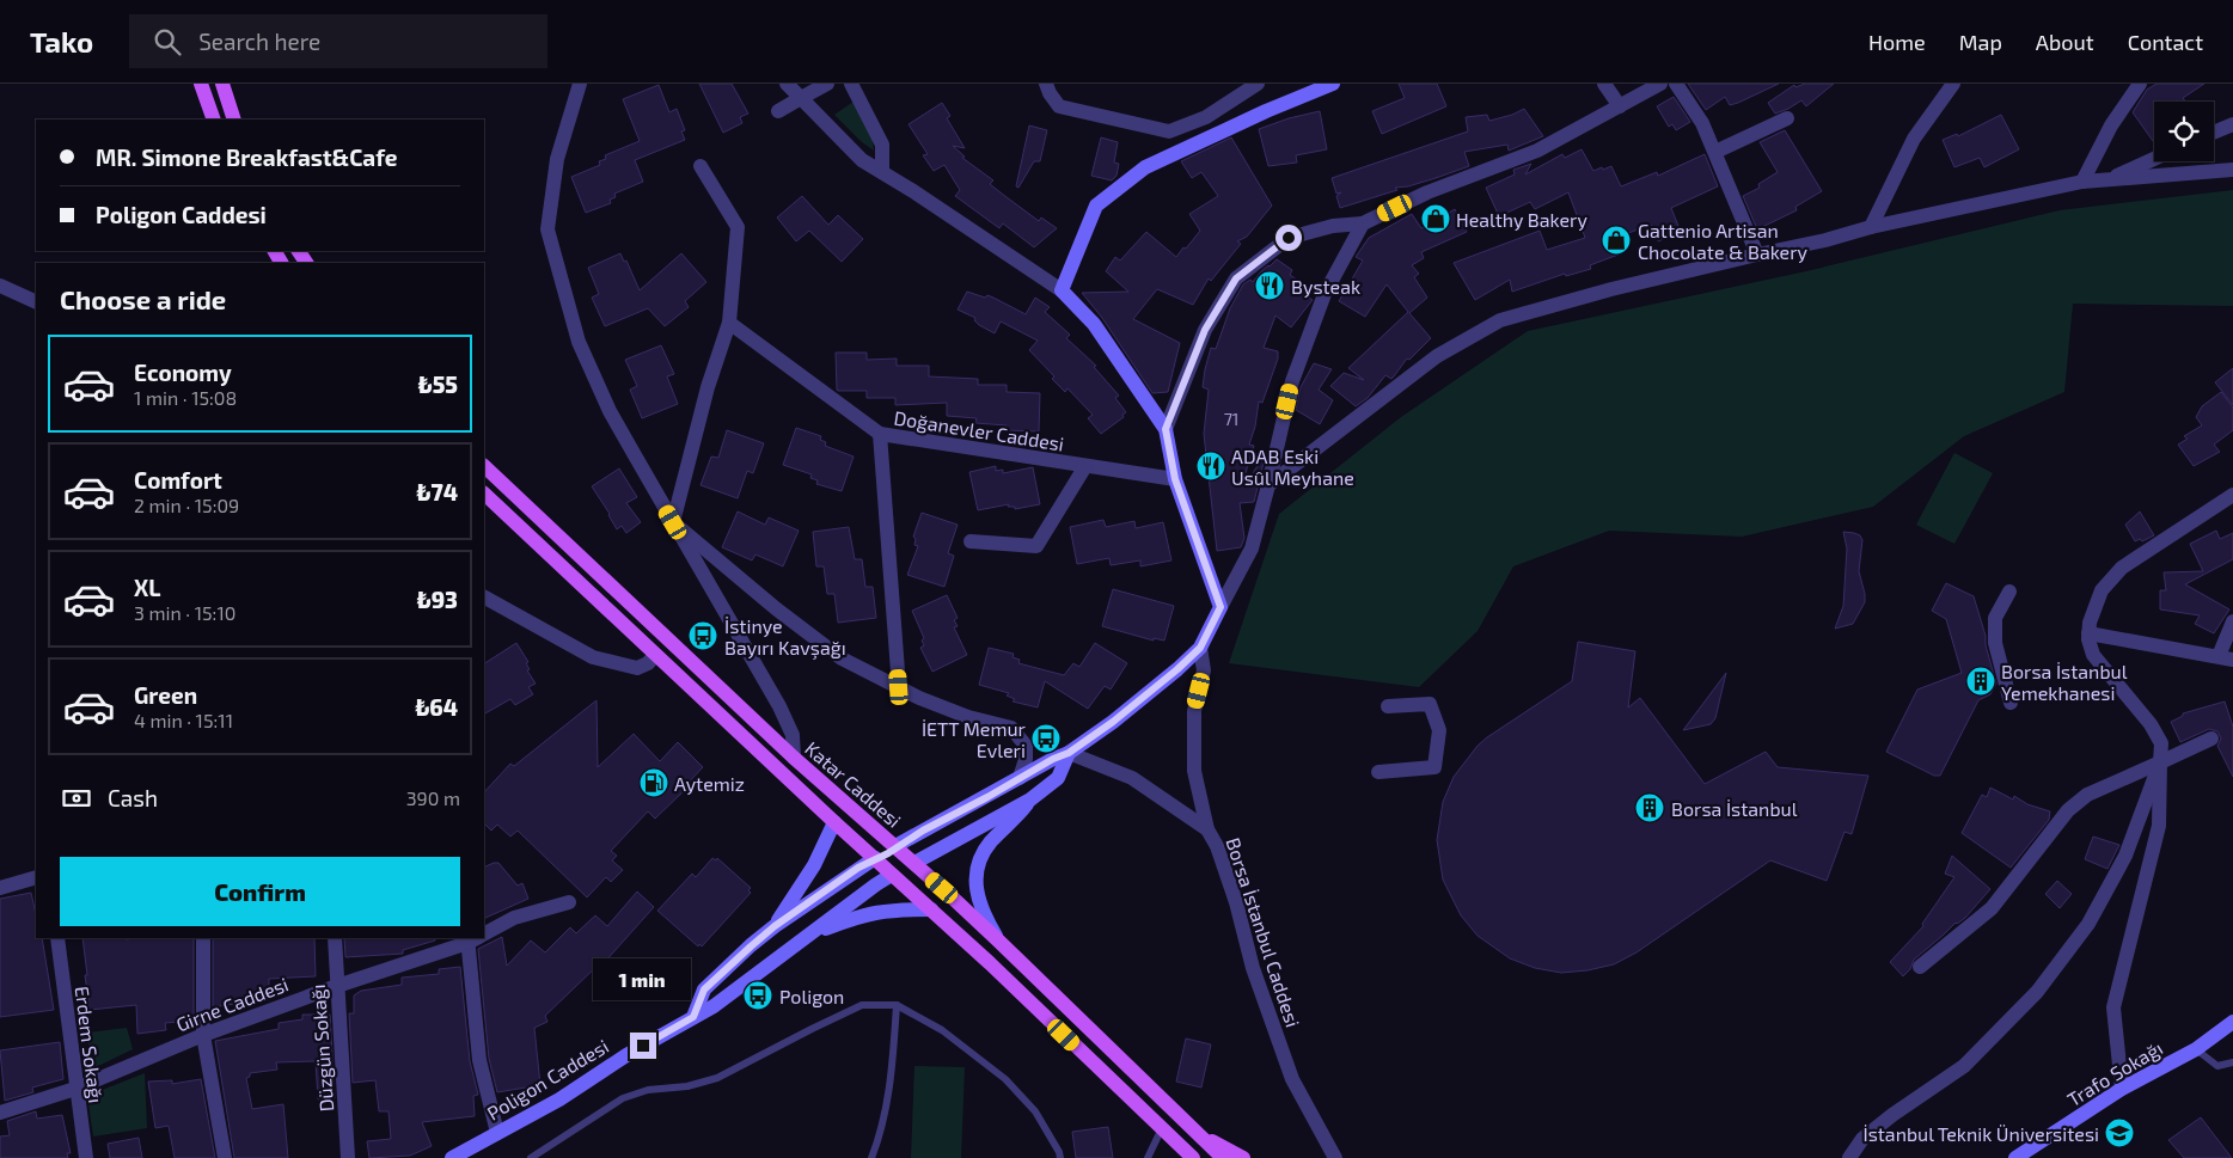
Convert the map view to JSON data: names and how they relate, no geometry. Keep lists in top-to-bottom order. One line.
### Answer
{"streets":{"main road":["Katar Caddesi"],"street":["Doğanevler Caddesi","Borsa İstanbul Caddesi","Girne Caddesi","Erdem Sokağı","Düzgün Sokağı","Trafo Sokağı","Poligon Caddesi"]},"crossings":[["Katar Caddesi","Poligon Caddesi"],["Girne Caddesi","Erdem Sokağı"],["Girne Caddesi","Düzgün Sokağı"]],"places":{"shop":["Healthy Bakery","Gattenio Artisan Chocolate & Bakery"],"restaurant":["Bysteak","ADAB Eski Usûl Meyhane"],"bus stop":["İstinye Bayırı Kavşağı","İETT Memur Evleri","Poligon"],"building":["Borsa İstanbul Yemekhanesi","Borsa İstanbul"],"fuel station":["Aytemiz"],"school or university":["İstanbul Teknik Üniversitesi"]},"house_numbers":["71"],"page":{"header":"Tako","search":"Search here","nav":["Home","Map","About","Contact"],"banner":["MR. Simone Breakfast&Cafe","Poligon Caddesi"],"heading":"Choose a ride","list":[{"name":"Economy","note":"1 min · 15:08","value":"₺55"},{"name":"Comfort","note":"2 min · 15:09","value":"₺74"},{"name":"XL","note":"3 min · 15:10","value":"₺93"},{"name":"Green","note":"4 min · 15:11","value":"₺64"}],"pay":["Cash","390 m"],"buttons":"Confirm","bubble":"1 min"}}
